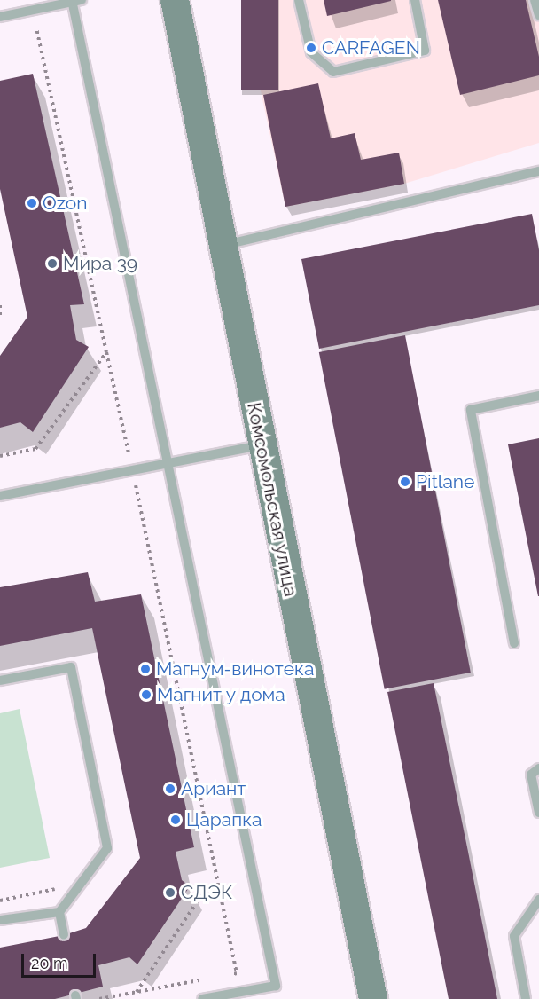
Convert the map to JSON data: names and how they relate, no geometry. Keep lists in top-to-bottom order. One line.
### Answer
{"streets":{"main road":["Комсомольская улица"]},"places":["CARFAGEN","Ozon","Мира 39","Pitlane","Магнум-винотека","Магнит у дома","Ариант","Царапка","СДЭК"],"scale_bar":"20 m"}
